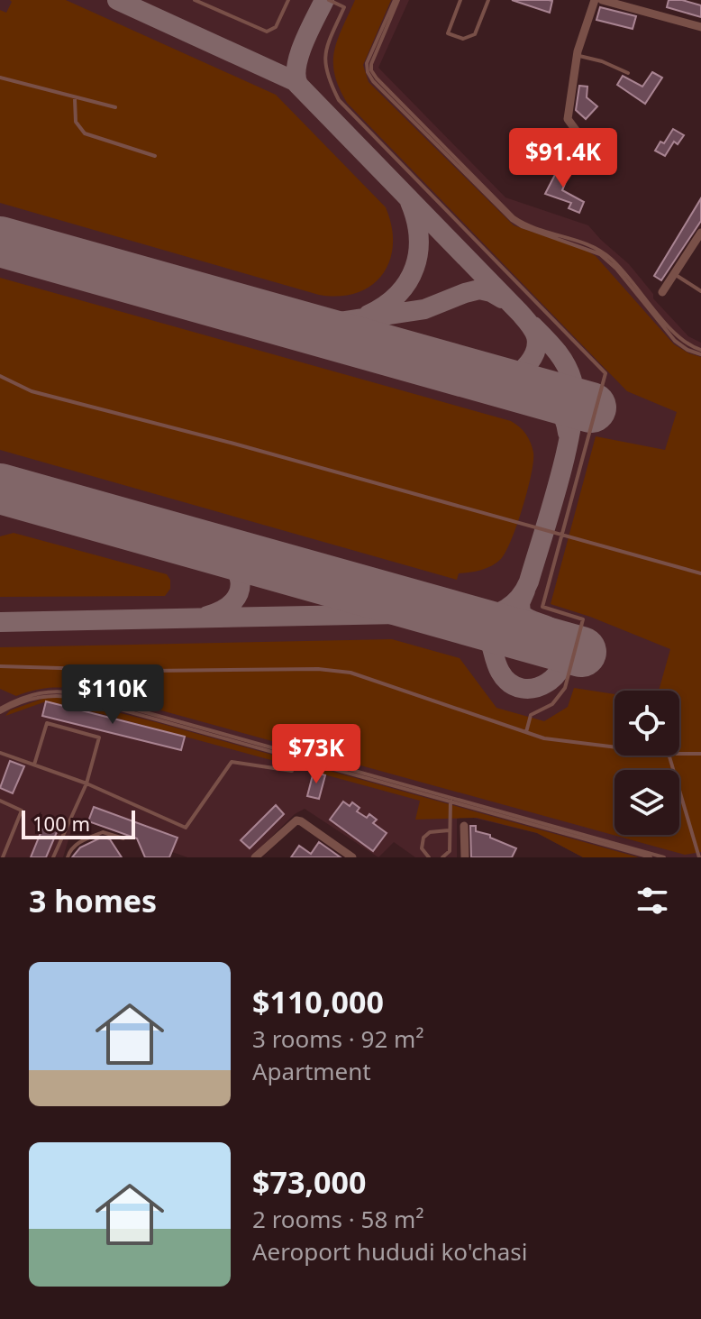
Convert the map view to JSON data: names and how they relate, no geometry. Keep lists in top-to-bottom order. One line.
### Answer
{"scale_bar":"100 m","page":{"price":["$91.4K","$110K","$73K"],"scale":"100 m","heading":"3 homes","list":[{"name":"$110,000","note":"3 rooms · 92 m² · Apartment"},{"name":"$73,000","note":"2 rooms · 58 m² · Aeroport hududi ko'chasi"}]}}
